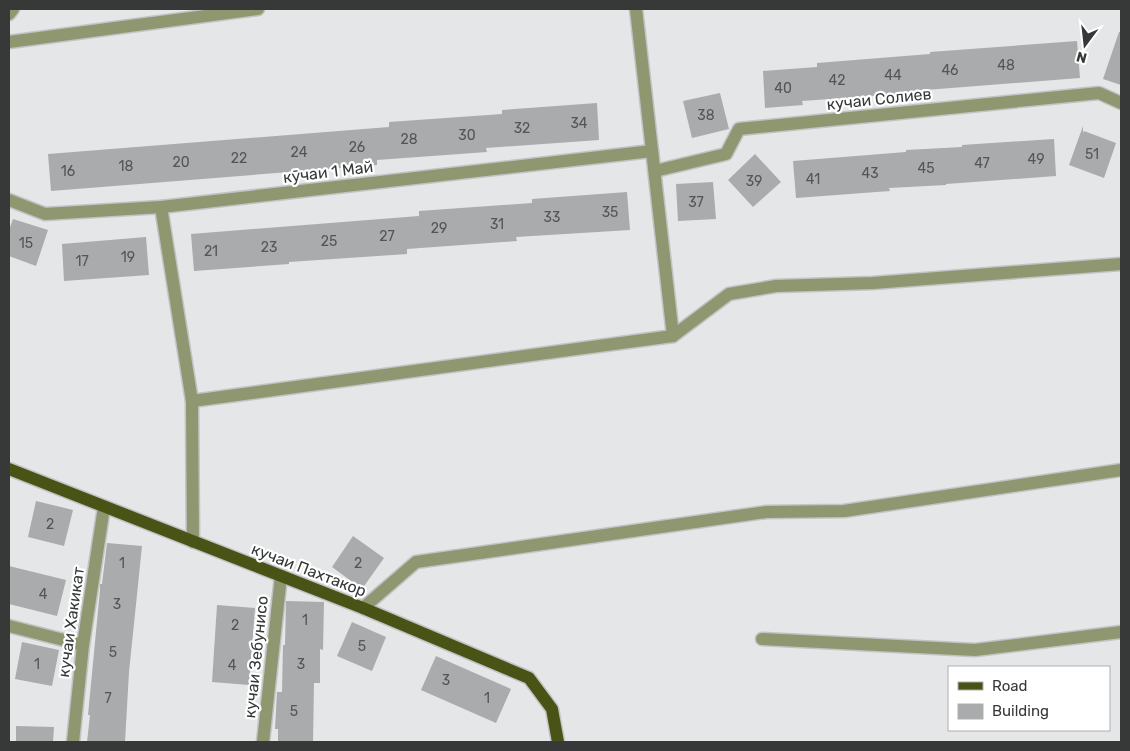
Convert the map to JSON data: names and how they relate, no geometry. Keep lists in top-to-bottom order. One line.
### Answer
{"streets":{"main road":["кучаи Пахтакор"],"street":["кучаи Солиев","кӯчаи 1 Май","кучаи Хакикат","кучаи Зебунисо"]},"crossings":[["кучаи Пахтакор","кучаи Хакикат"],["кучаи Пахтакор","кучаи Зебунисо"]],"house_numbers":["48","46","44","42","40","38","34","32","30","28","26","24","51","22","49","20","47","18","45","16","43","41","39","37","35","33","31","29","27","25","15","23","21","19","17","2","1","2","4","3","1","2","5","5","1","3","4","3","7","1","5"],"legend":["Road","Building"],"north":"bottom"}
